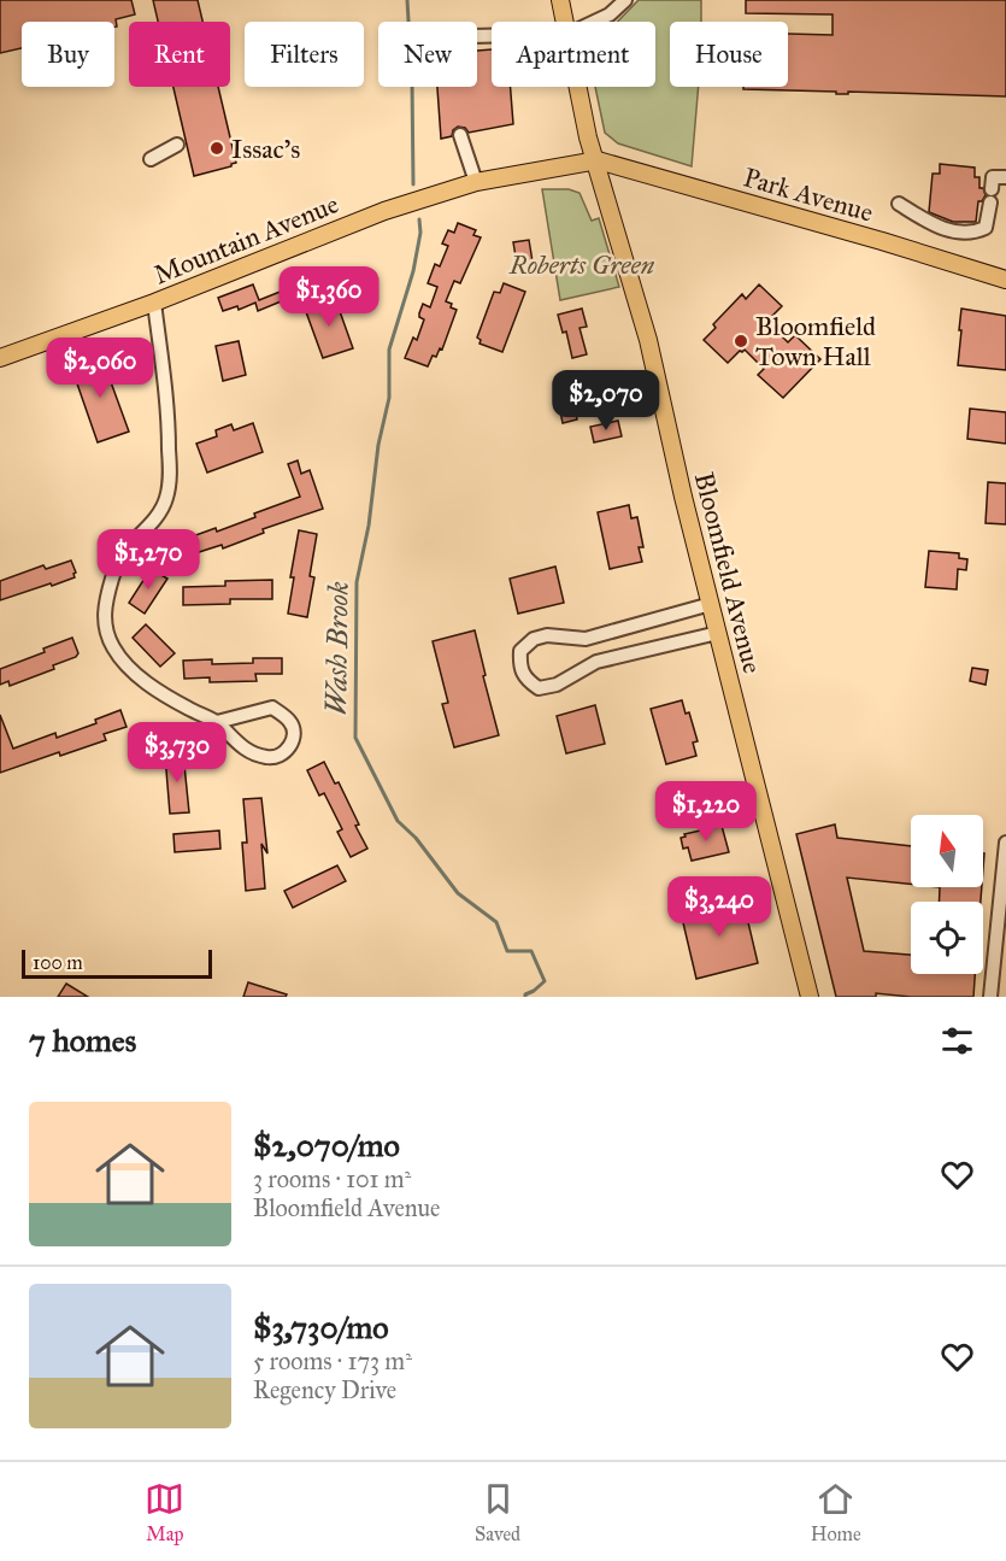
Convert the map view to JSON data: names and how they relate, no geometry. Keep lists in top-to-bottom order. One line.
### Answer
{"streets":{"main road":["Park Avenue","Mountain Avenue","Bloomfield Avenue"]},"crossings":[["Park Avenue","Mountain Avenue"],["Park Avenue","Bloomfield Avenue"],["Mountain Avenue","Bloomfield Avenue"]],"water":["Wash Brook"],"parks":["Roberts Green"],"places":["Issac's","Bloomfield Town Hall"],"scale_bar":"100 m","north":"top","page":{"chip":["Buy","Rent","Filters","New","Apartment","House"],"price":["$1,360","$2,060","$2,070","$1,270","$3,730","$1,220","$3,240"],"scale":"100 m","heading":"7 homes","list":[{"name":"$2,070/mo","note":"3 rooms · 101 m² · Bloomfield Avenue"},{"name":"$3,730/mo","note":"5 rooms · 173 m² · Regency Drive"}],"tabs":["Map","Saved","Home"]}}
